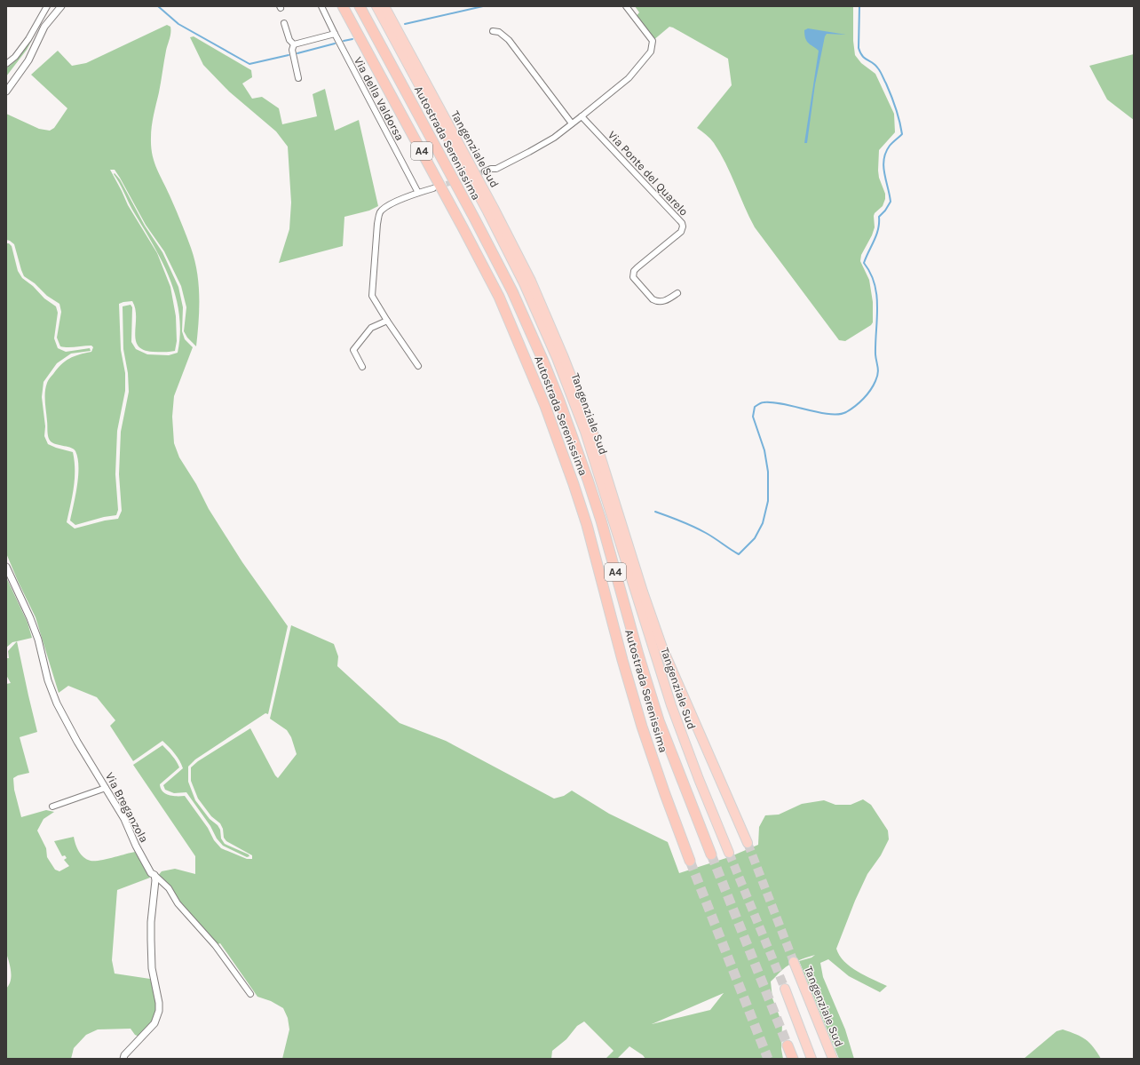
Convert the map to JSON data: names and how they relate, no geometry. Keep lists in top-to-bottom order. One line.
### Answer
{"streets":{"highway":["Autostrada Serenissima","Tangenziale Sud","A4"],"street":["Via della Valdorsa","Via Ponte del Quarelo","Via Breganzola"]}}
